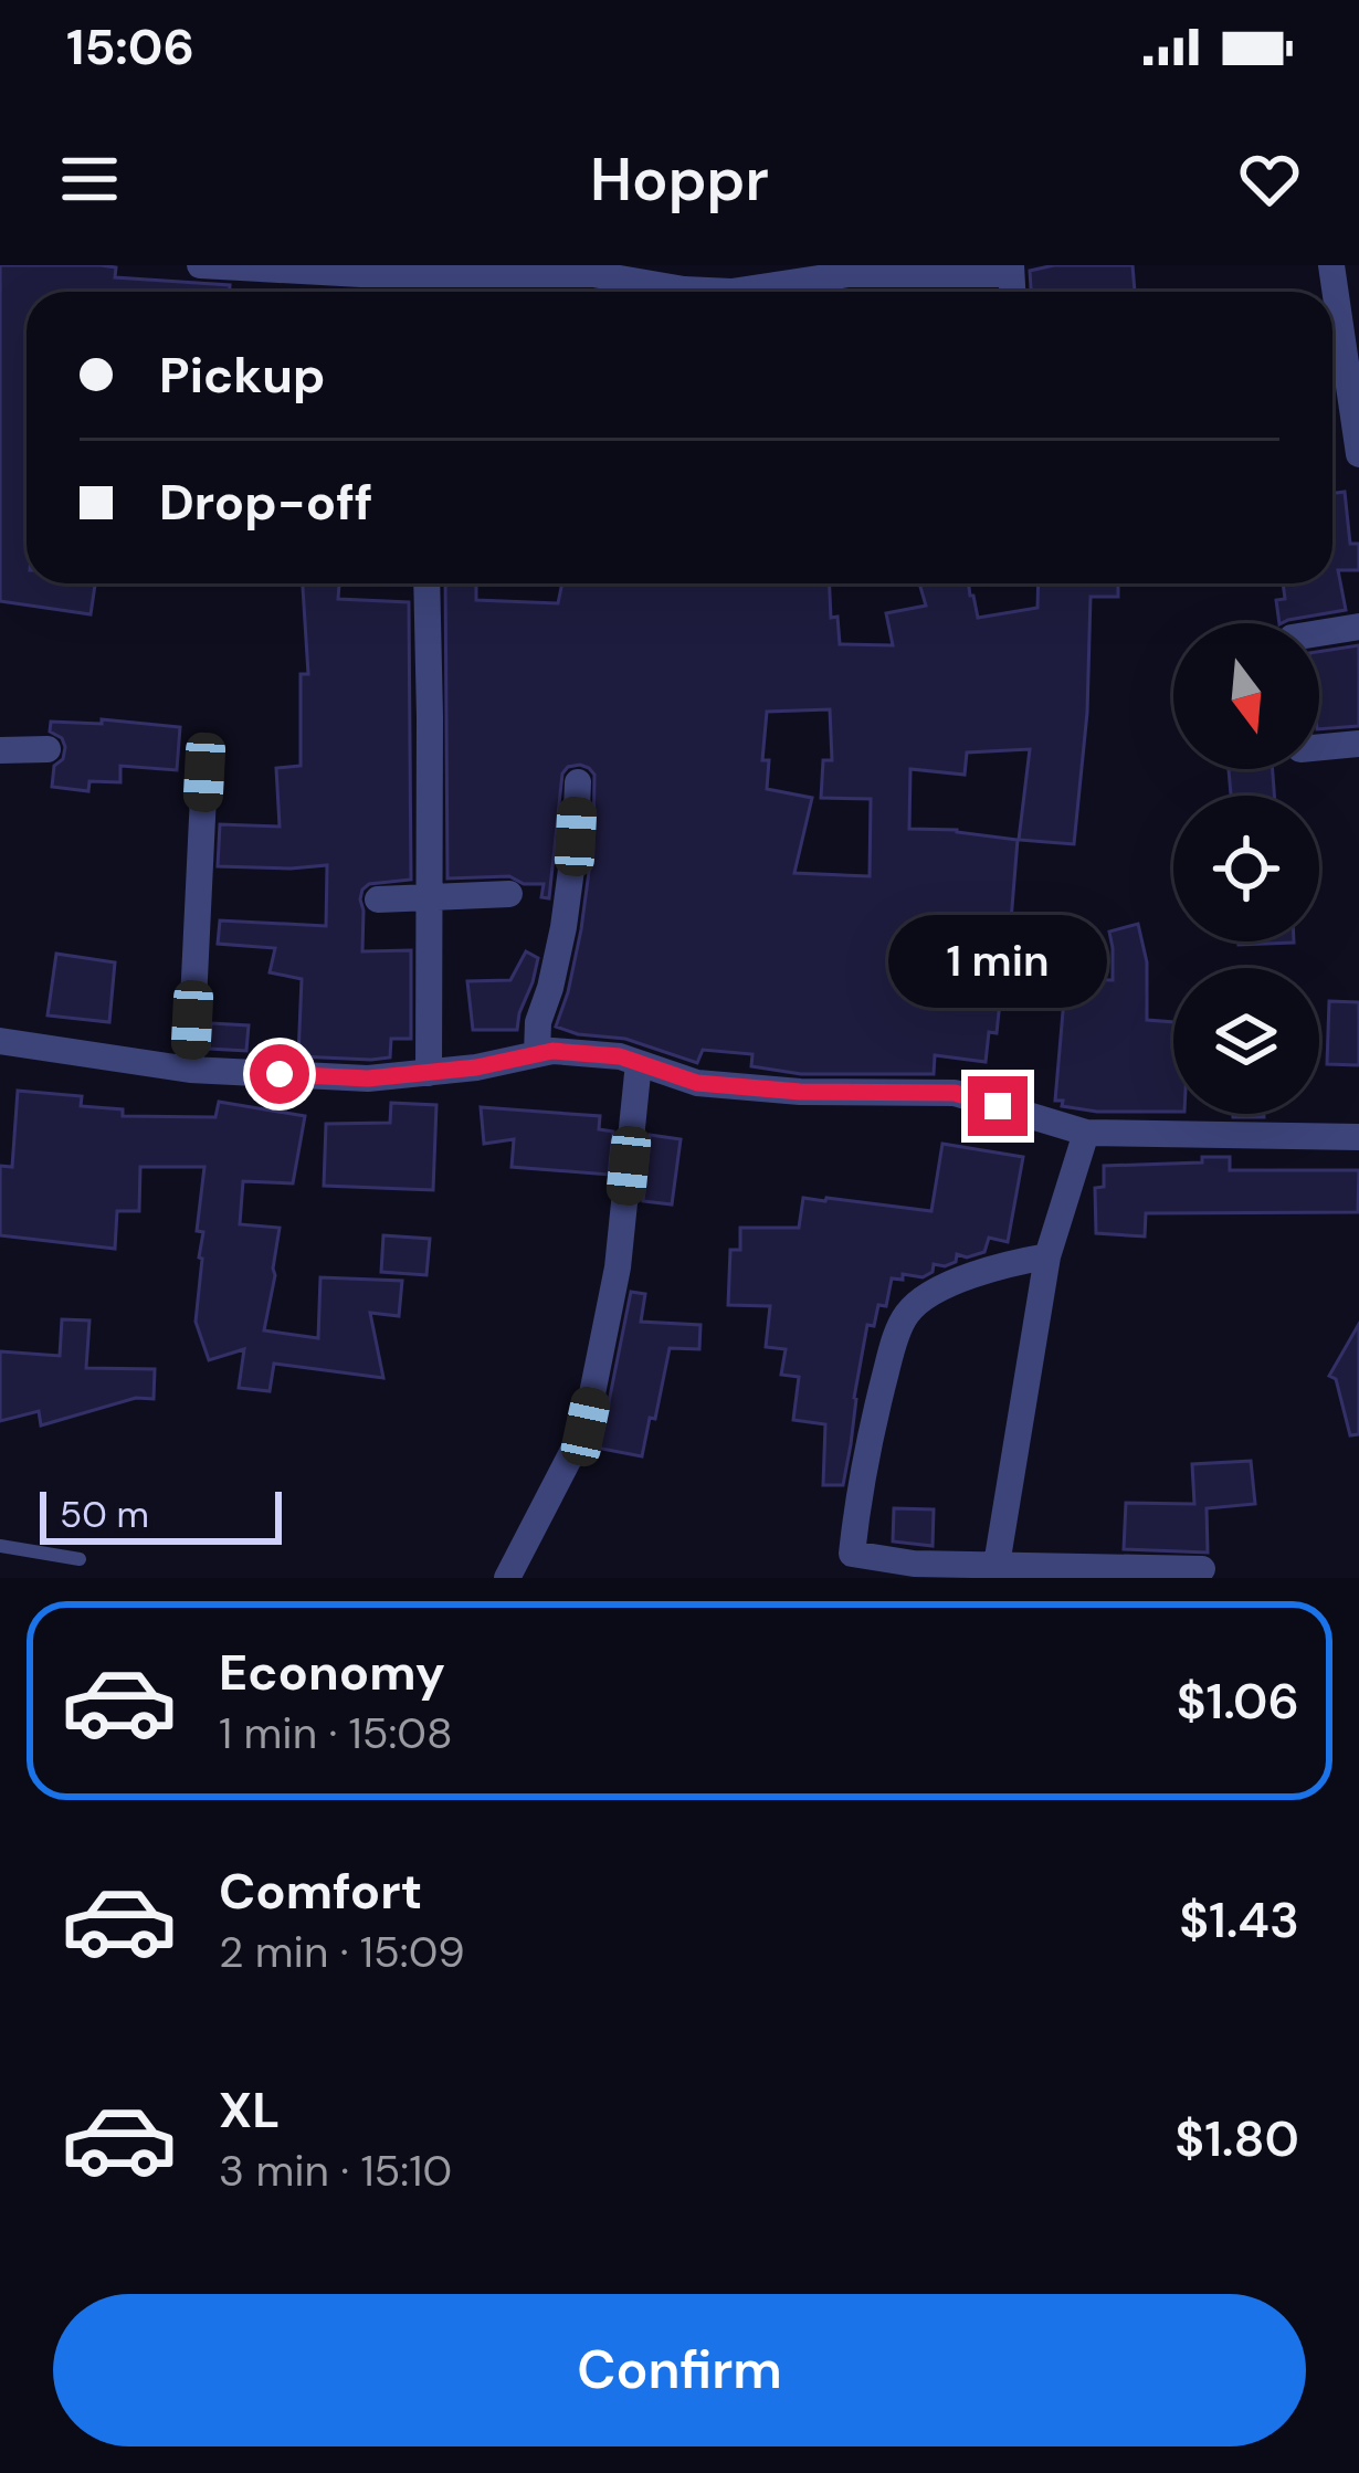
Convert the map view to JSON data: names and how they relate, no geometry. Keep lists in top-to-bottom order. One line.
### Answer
{"scale_bar":"50 m","north":"bottom","page":{"status":"15:06","header":"Hoppr","banner":["Pickup","Drop-off"],"bubble":"1 min","scale":"50 m","list":[{"name":"Economy","note":"1 min · 15:08","value":"$1.06"},{"name":"Comfort","note":"2 min · 15:09","value":"$1.43"},{"name":"XL","note":"3 min · 15:10","value":"$1.80"}],"buttons":"Confirm"}}
